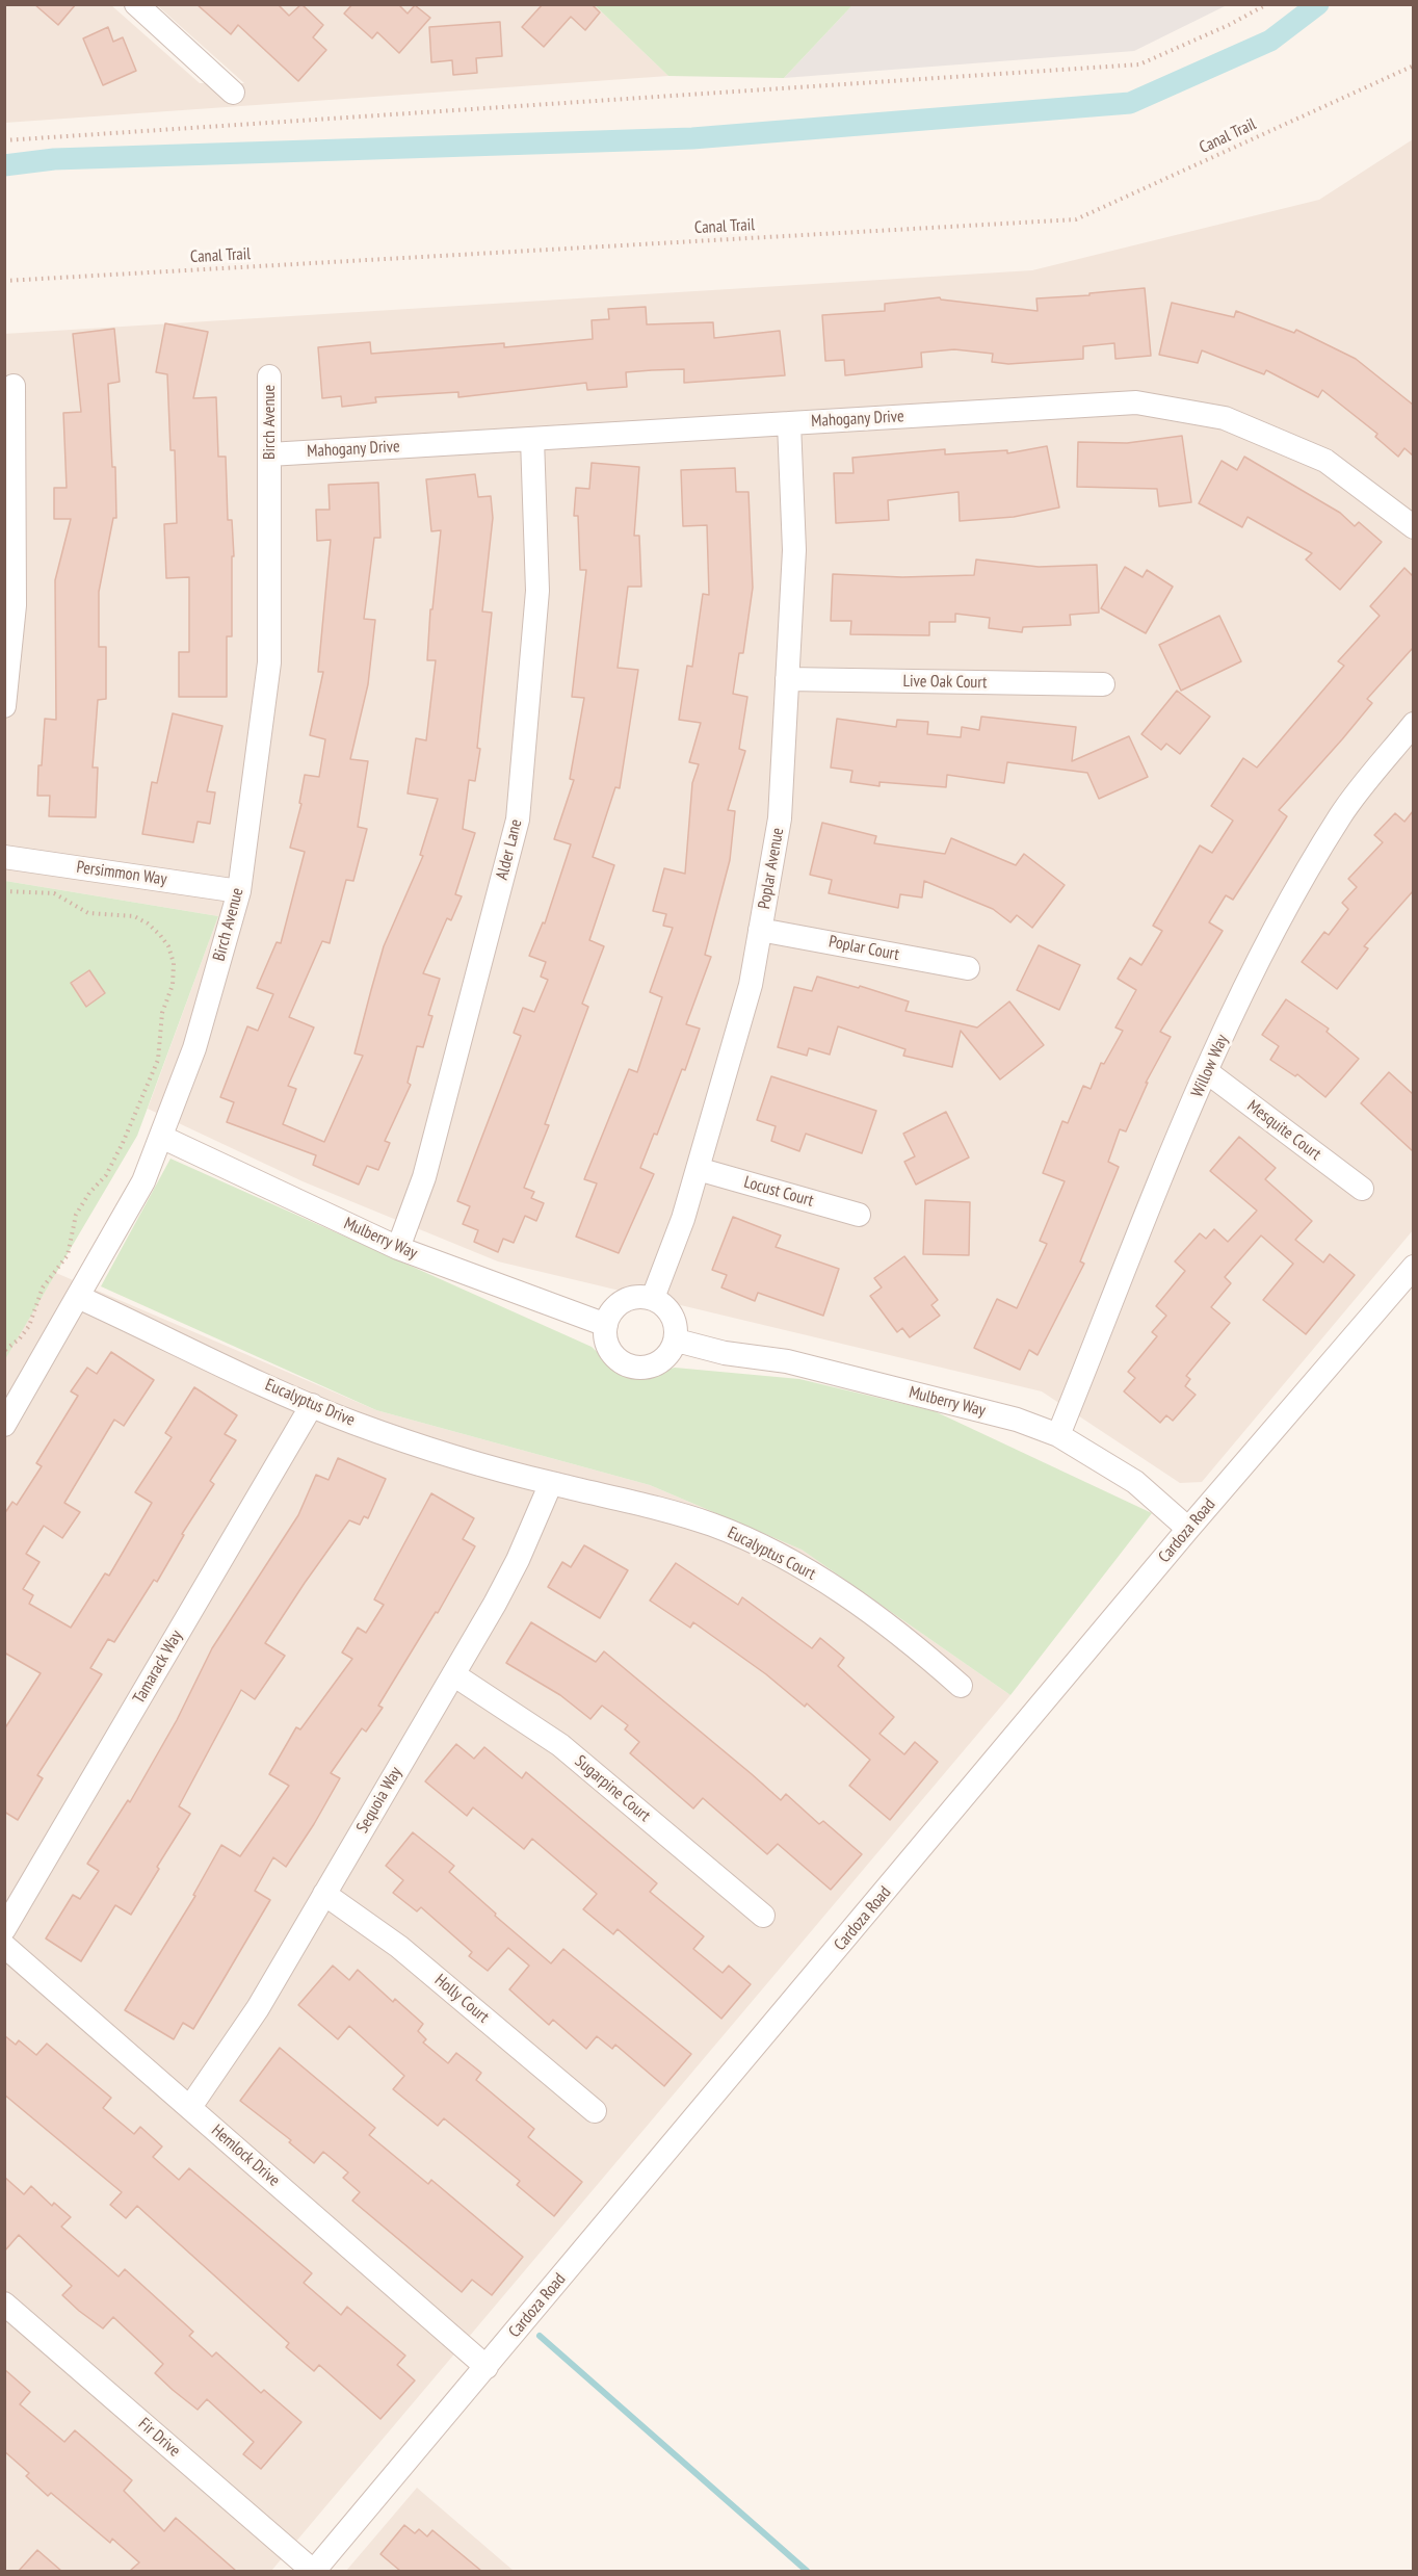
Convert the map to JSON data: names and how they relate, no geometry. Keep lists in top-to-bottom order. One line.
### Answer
{"streets":{"street":["Mahogany Drive","Birch Avenue","Live Oak Court","Alder Lane","Poplar Avenue","Persimmon Way","Poplar Court","Willow Way","Mesquite Court","Locust Court","Mulberry Way","Eucalyptus Drive","Cardoza Road","Eucalyptus Court","Tamarack Way","Sugarpine Court","Sequoia Way","Holly Court","Hemlock Drive","Fir Drive"],"path":["Canal Trail"]},"crossings":[["Mahogany Drive","Birch Avenue"],["Mahogany Drive","Alder Lane"],["Mahogany Drive","Poplar Avenue"],["Birch Avenue","Persimmon Way"],["Birch Avenue","Mulberry Way"],["Birch Avenue","Eucalyptus Drive"],["Live Oak Court","Poplar Avenue"],["Alder Lane","Mulberry Way"],["Poplar Avenue","Poplar Court"],["Poplar Avenue","Locust Court"],["Poplar Avenue","Mulberry Way"],["Willow Way","Mesquite Court"],["Willow Way","Mulberry Way"],["Mulberry Way","Cardoza Road"],["Eucalyptus Drive","Eucalyptus Court"],["Eucalyptus Drive","Tamarack Way"],["Eucalyptus Drive","Sequoia Way"],["Cardoza Road","Hemlock Drive"],["Cardoza Road","Fir Drive"],["Eucalyptus Court","Sequoia Way"],["Sugarpine Court","Sequoia Way"],["Sequoia Way","Holly Court"],["Sequoia Way","Hemlock Drive"]]}
